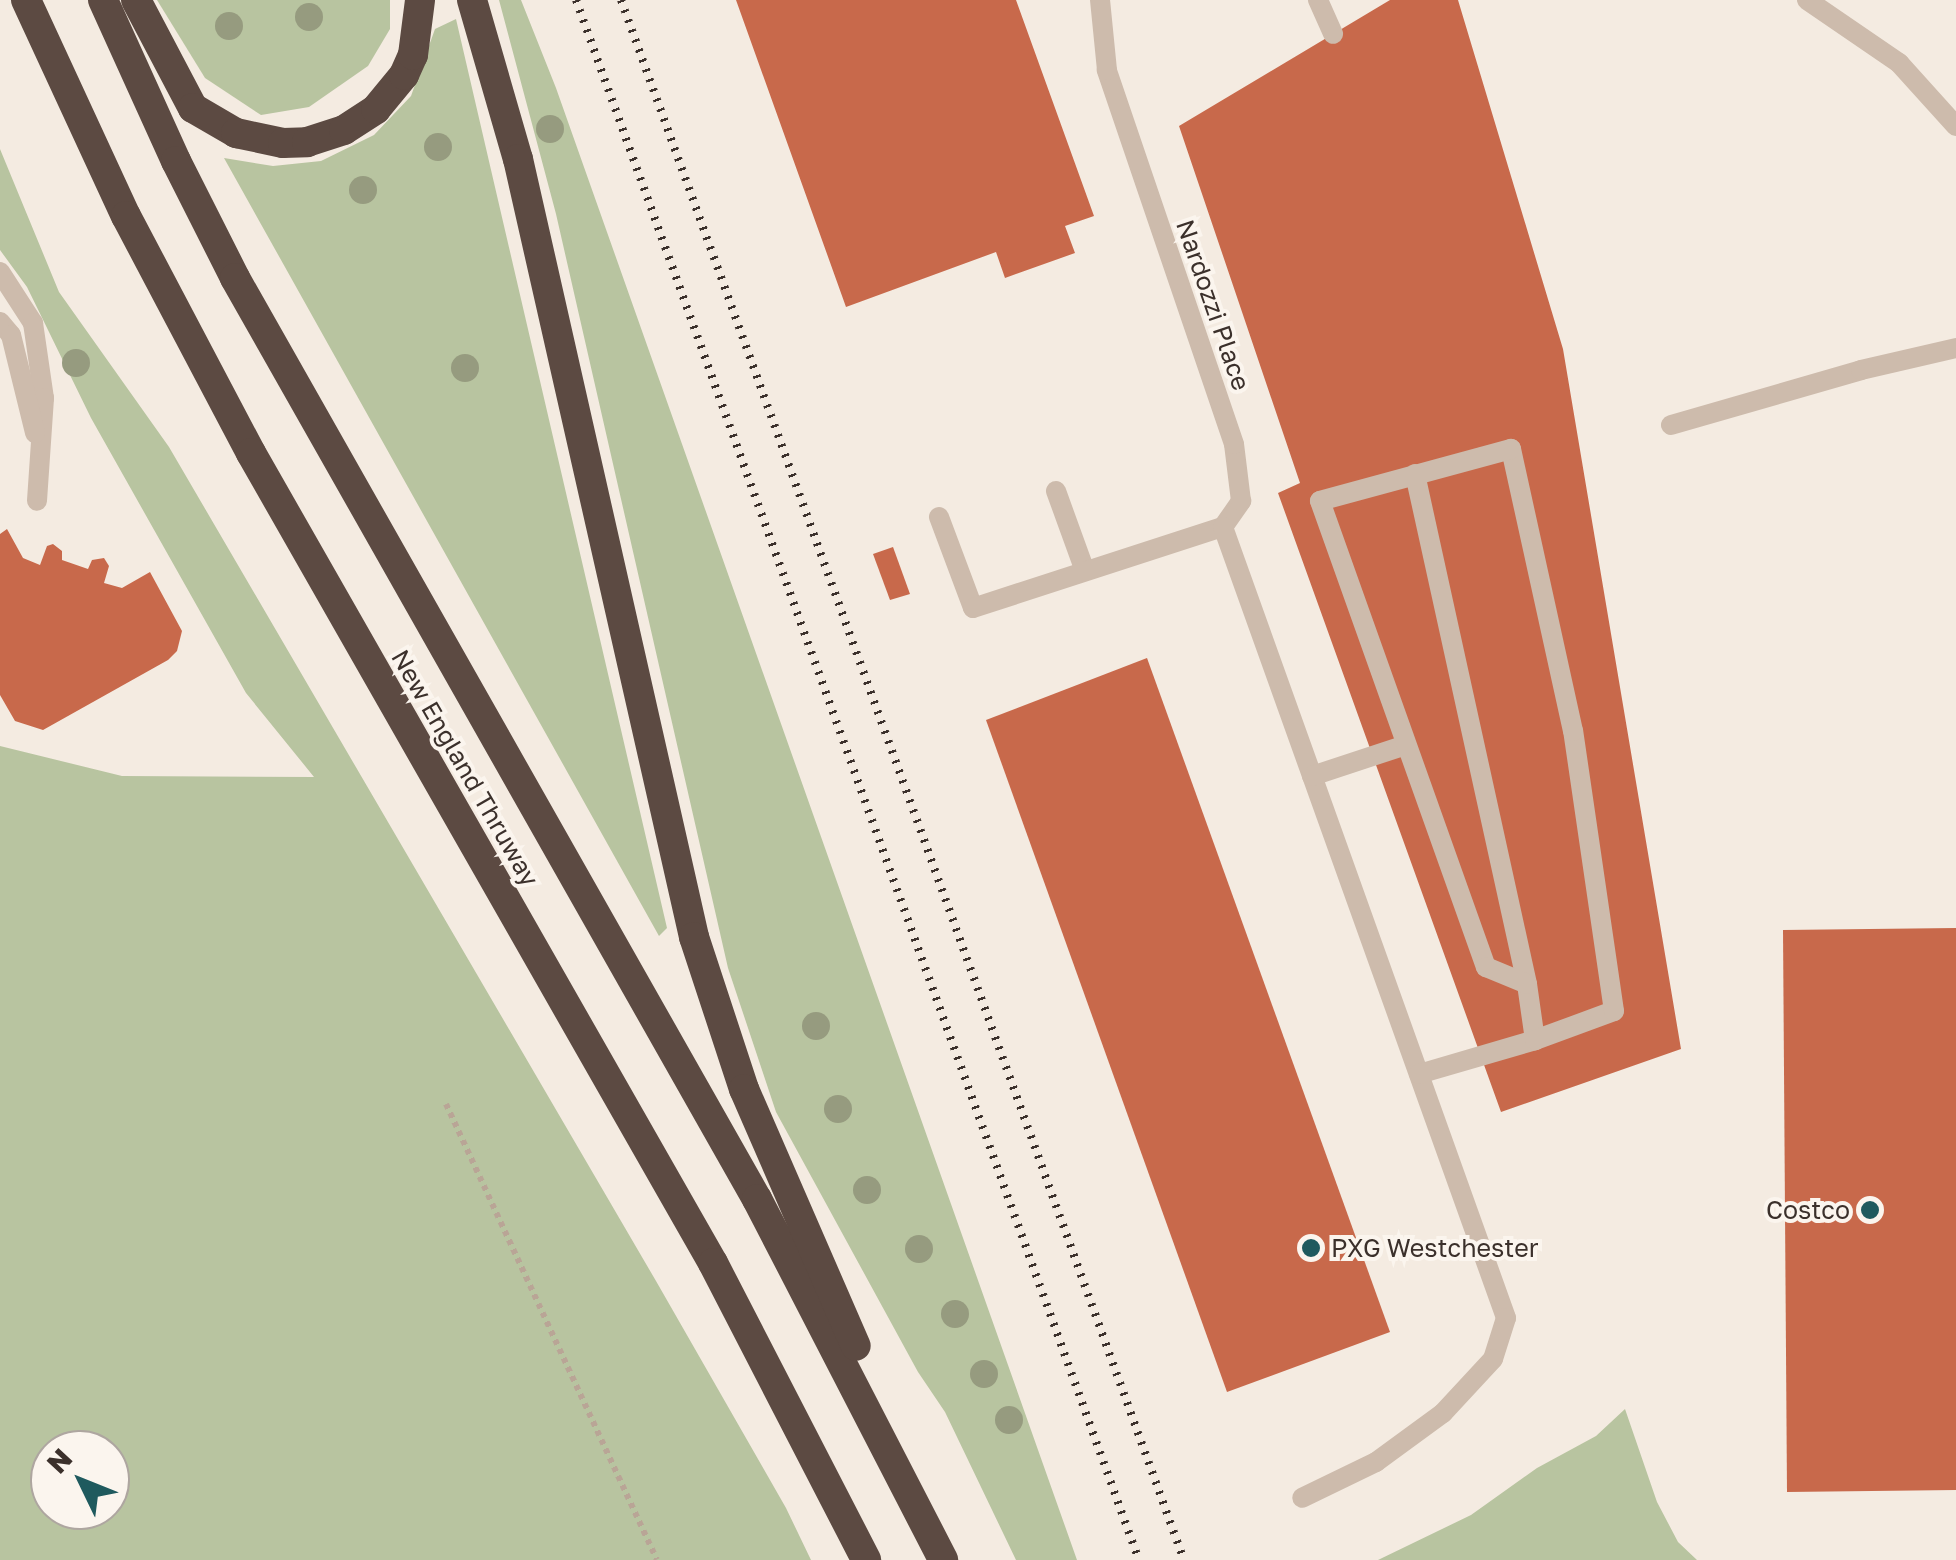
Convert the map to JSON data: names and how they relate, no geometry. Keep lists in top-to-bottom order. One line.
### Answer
{"streets":{"highway":["New England Thruway"],"lane":["Nardozzi Place"]},"places":["Costco","PXG Westchester"],"north":"top left"}
